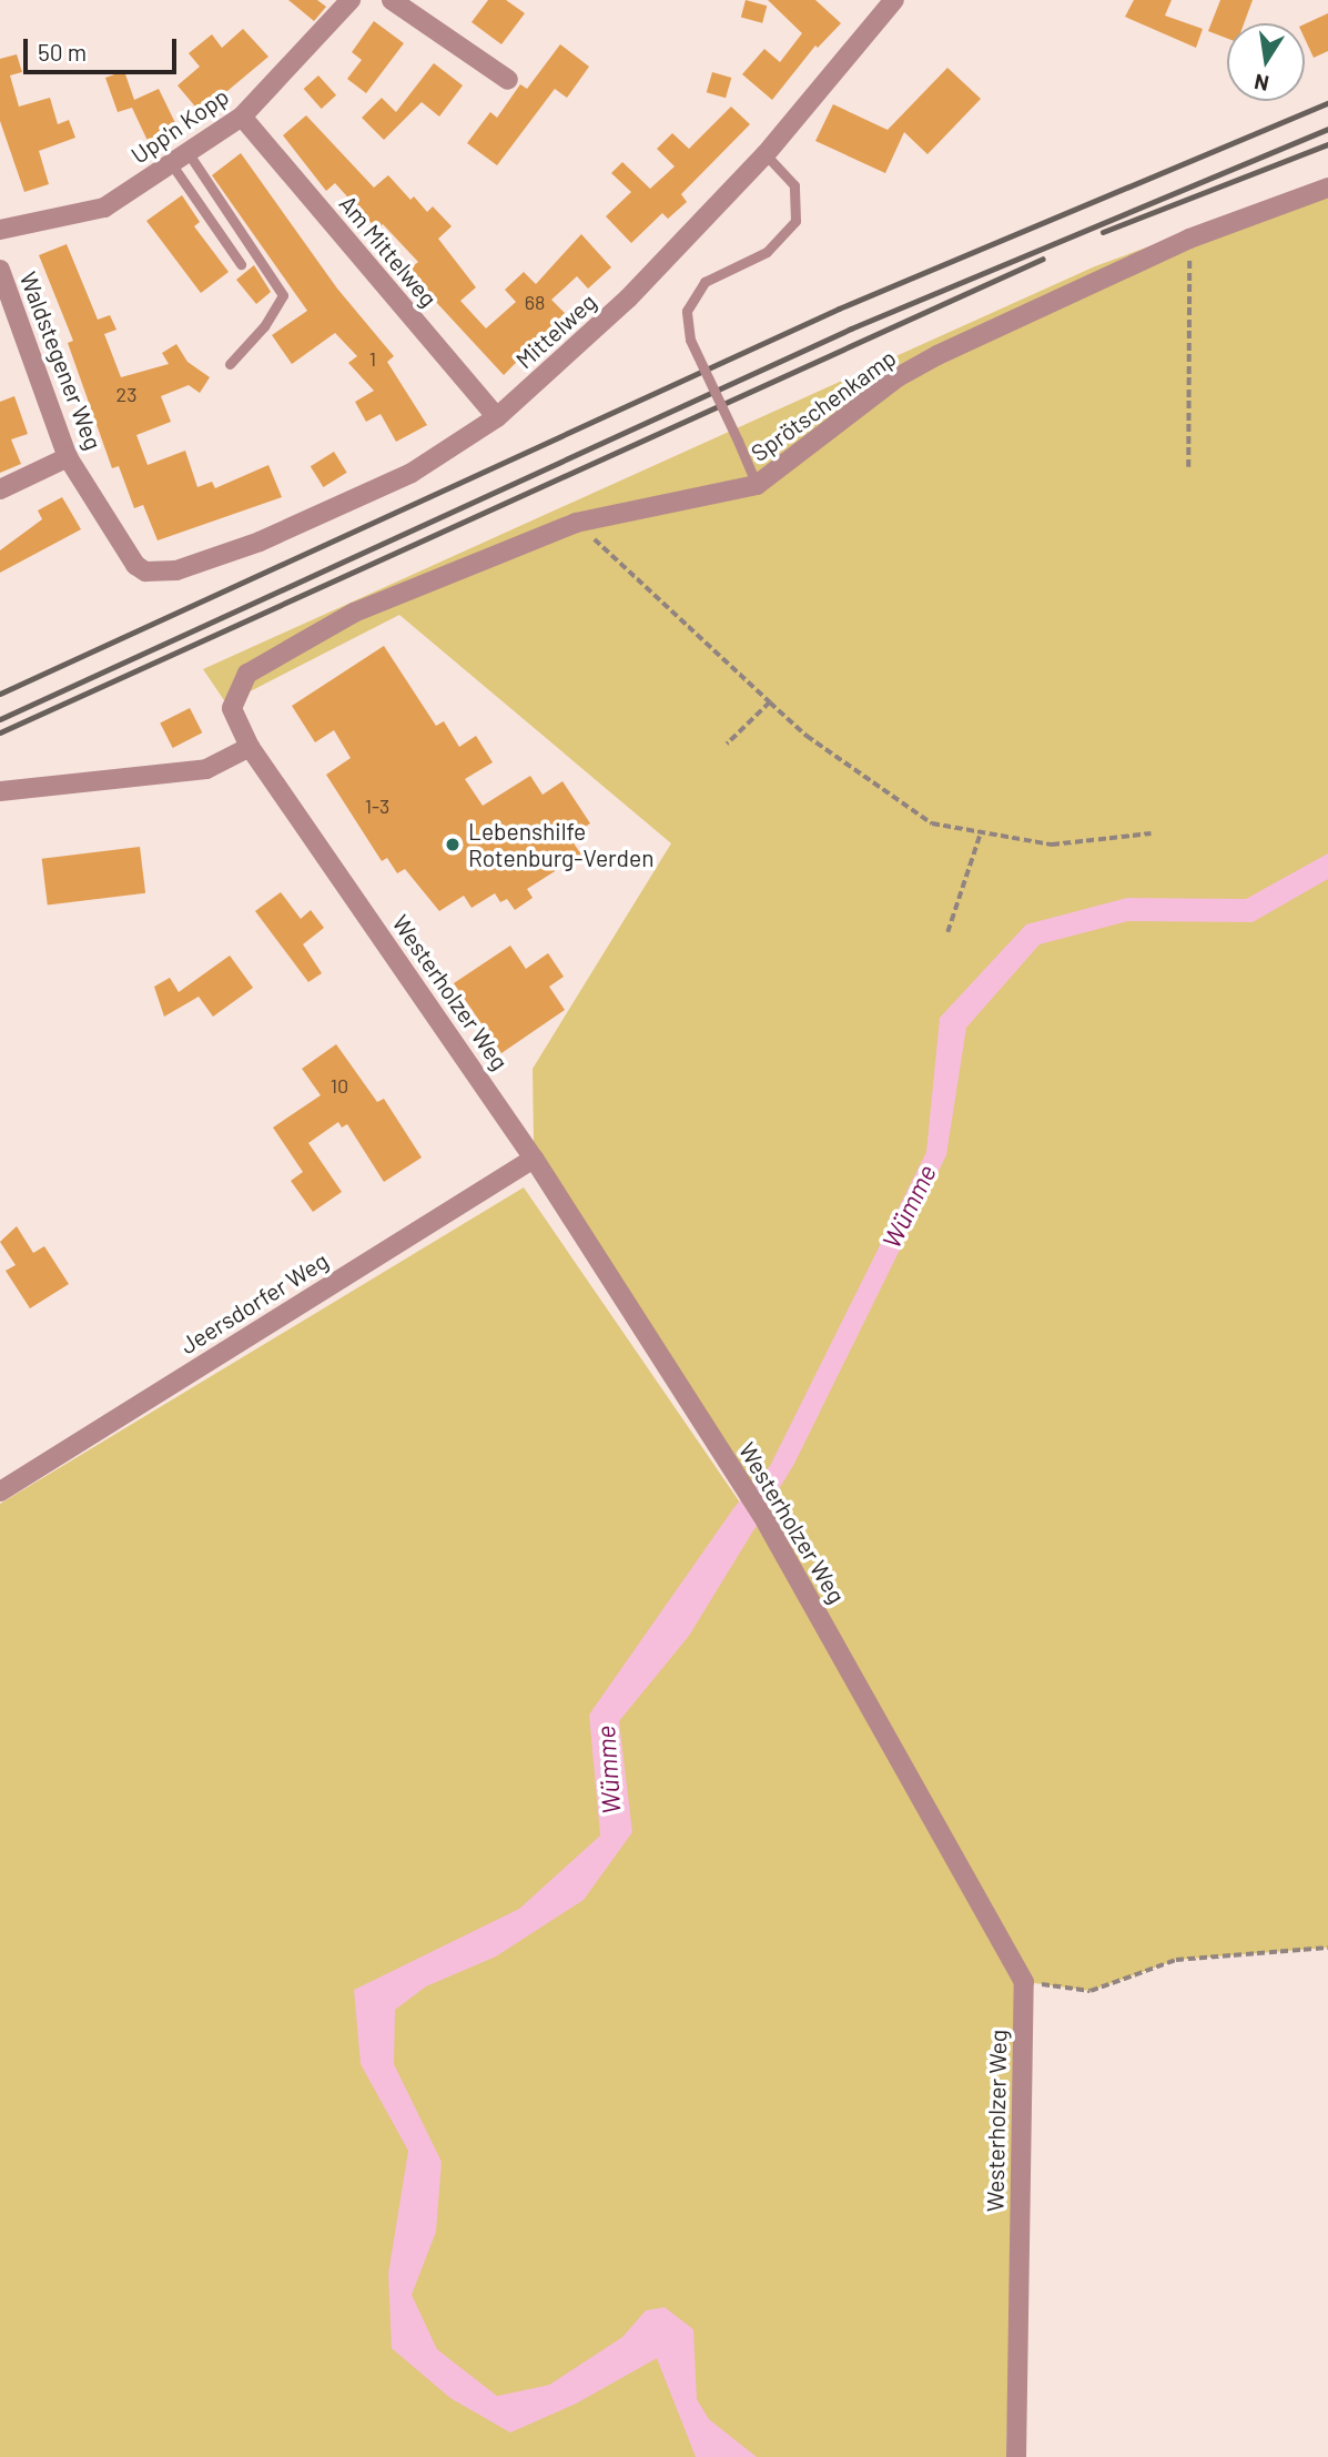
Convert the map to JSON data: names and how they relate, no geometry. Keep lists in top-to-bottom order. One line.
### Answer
{"streets":{"street":["Upp'n Kopp","Am Mittelweg","Mittelweg","Waldstegener Weg","Sprötschenkamp","Westerholzer Weg","Jeersdorfer Weg"]},"crossings":[["Upp'n Kopp","Am Mittelweg"],["Am Mittelweg","Mittelweg"],["Mittelweg","Waldstegener Weg"],["Sprötschenkamp","Westerholzer Weg"],["Westerholzer Weg","Jeersdorfer Weg"]],"water":["Wümme"],"places":["Lebenshilfe Rotenburg-Verden"],"house_numbers":["68","1","23","1-3","10"],"scale_bar":"50 m","north":"bottom"}
